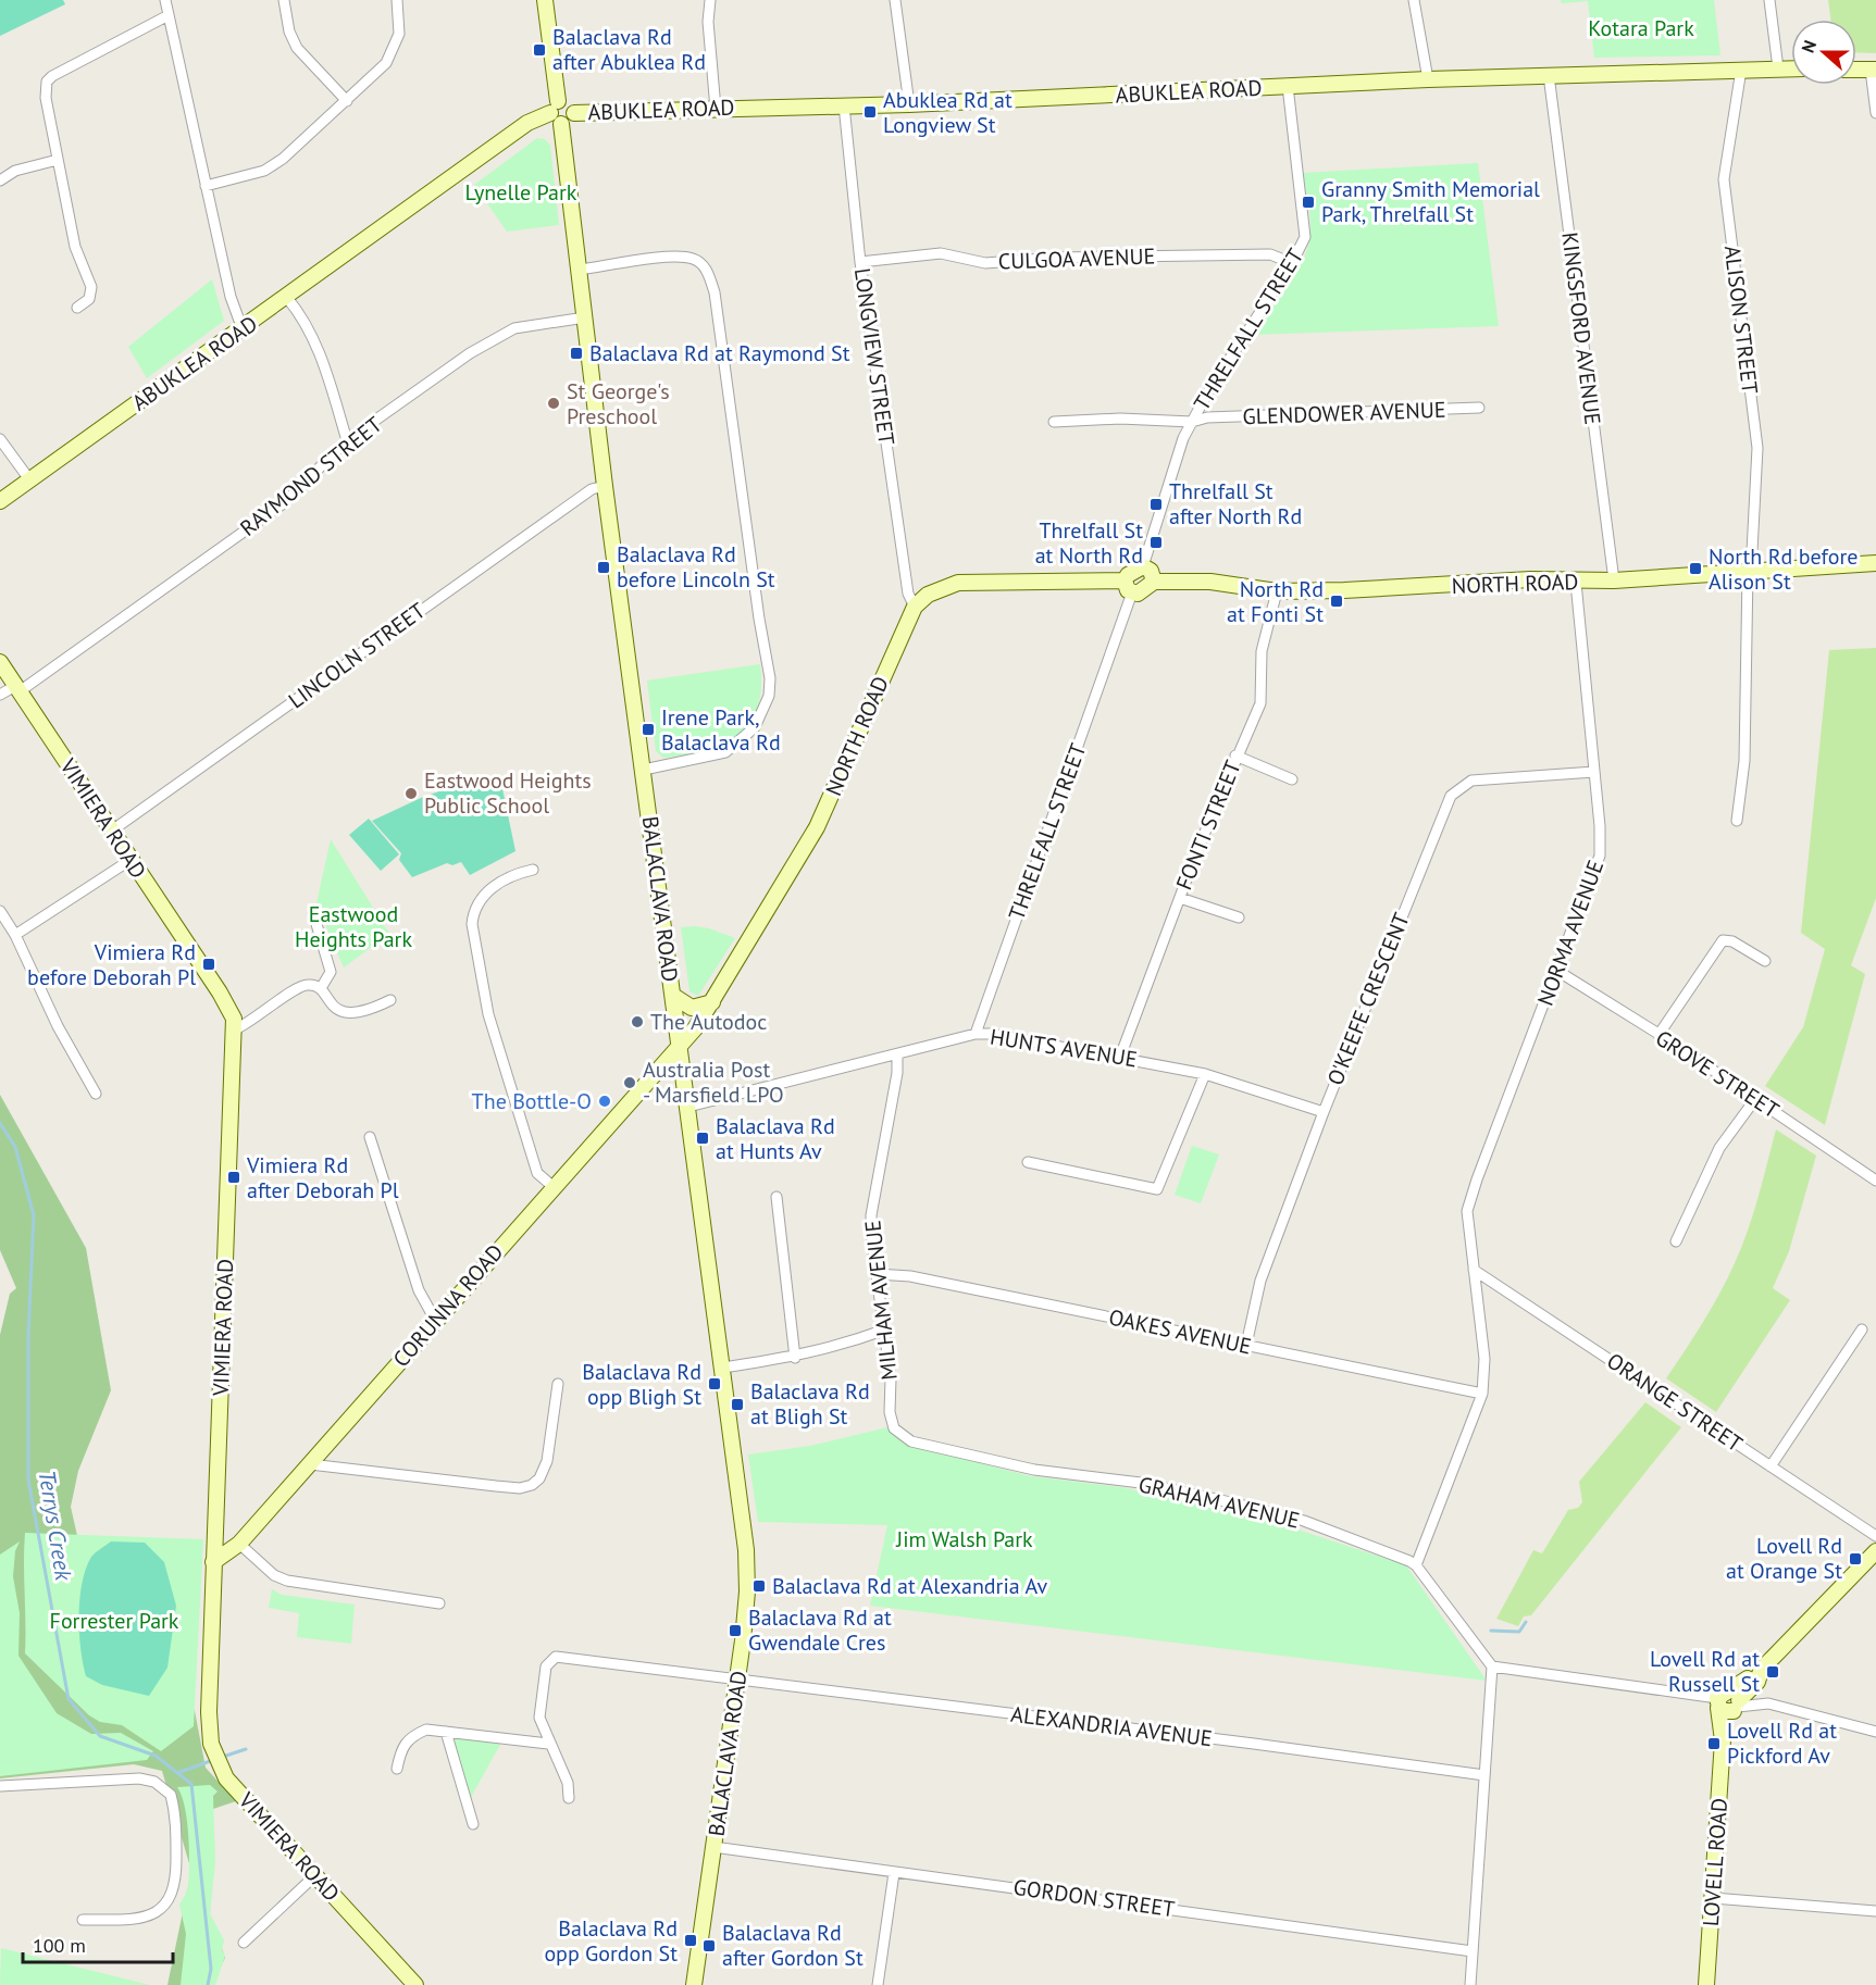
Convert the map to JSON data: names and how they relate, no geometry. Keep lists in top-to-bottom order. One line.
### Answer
{"streets":{"street":["ABUKLEA ROAD","CULGOA AVENUE","ALISON STREET","KINGSFORD AVENUE","THRELFALL STREET","LONGVIEW STREET","GLENDOWER AVENUE","RAYMOND STREET","NORTH ROAD","LINCOLN STREET","VIMIERA ROAD","FONTI STREET","BALACLAVA ROAD","NORMA AVENUE","O'KEEFE CRESCENT","HUNTS AVENUE","GROVE STREET","MILHAM AVENUE","CORUNNA ROAD","OAKES AVENUE","ORANGE STREET","GRAHAM AVENUE","ALEXANDRIA AVENUE","LOVELL ROAD","GORDON STREET"]},"crossings":[["ABUKLEA ROAD","ALISON STREET"],["ABUKLEA ROAD","KINGSFORD AVENUE"],["ABUKLEA ROAD","THRELFALL STREET"],["ABUKLEA ROAD","LONGVIEW STREET"],["ABUKLEA ROAD","BALACLAVA ROAD"],["CULGOA AVENUE","THRELFALL STREET"],["CULGOA AVENUE","LONGVIEW STREET"],["ALISON STREET","NORTH ROAD"],["KINGSFORD AVENUE","NORTH ROAD"],["THRELFALL STREET","GLENDOWER AVENUE"],["THRELFALL STREET","NORTH ROAD"],["THRELFALL STREET","HUNTS AVENUE"],["LONGVIEW STREET","NORTH ROAD"],["RAYMOND STREET","VIMIERA ROAD"],["RAYMOND STREET","BALACLAVA ROAD"],["NORTH ROAD","FONTI STREET"],["NORTH ROAD","BALACLAVA ROAD"],["NORTH ROAD","NORMA AVENUE"],["NORTH ROAD","CORUNNA ROAD"],["LINCOLN STREET","VIMIERA ROAD"],["LINCOLN STREET","BALACLAVA ROAD"],["VIMIERA ROAD","CORUNNA ROAD"],["FONTI STREET","HUNTS AVENUE"],["BALACLAVA ROAD","HUNTS AVENUE"],["BALACLAVA ROAD","CORUNNA ROAD"],["BALACLAVA ROAD","ALEXANDRIA AVENUE"],["BALACLAVA ROAD","GORDON STREET"],["NORMA AVENUE","O'KEEFE CRESCENT"],["NORMA AVENUE","GROVE STREET"],["NORMA AVENUE","OAKES AVENUE"],["NORMA AVENUE","ORANGE STREET"],["NORMA AVENUE","GRAHAM AVENUE"],["O'KEEFE CRESCENT","HUNTS AVENUE"],["O'KEEFE CRESCENT","OAKES AVENUE"],["HUNTS AVENUE","MILHAM AVENUE"],["MILHAM AVENUE","OAKES AVENUE"],["MILHAM AVENUE","GRAHAM AVENUE"]],"water":["Terrys Creek"],"parks":["Kotara Park","Lynelle Park","Eastwood Heights Park","Jim Walsh Park","Forrester Park"],"places":{"transit":["Balaclava Rd after Abuklea Rd","Abuklea Rd at Longview St","Granny Smith Memorial Park, Threlfall St","Balaclava Rd at Raymond St","Threlfall St after North Rd","Threlfall St at North Rd","Balaclava Rd before Lincoln St","North Rd before Alison St","North Rd at Fonti St","Irene Park, Balaclava Rd","Vimiera Rd before Deborah Pl","Balaclava Rd at Hunts Av","Vimiera Rd after Deborah Pl","Balaclava Rd opp Bligh St","Balaclava Rd at Bligh St","Lovell Rd at Orange St","Balaclava Rd at Alexandria Av","Balaclava Rd at Gwendale Cres","Lovell Rd at Russell St","Lovell Rd at Pickford Av","Balaclava Rd opp Gordon St","Balaclava Rd after Gordon St"],"other":["St George's Preschool","Eastwood Heights Public School","The Autodoc","Australia Post - Marsfield LPO","The Bottle-O"]},"scale_bar":"100 m","north":"left"}
